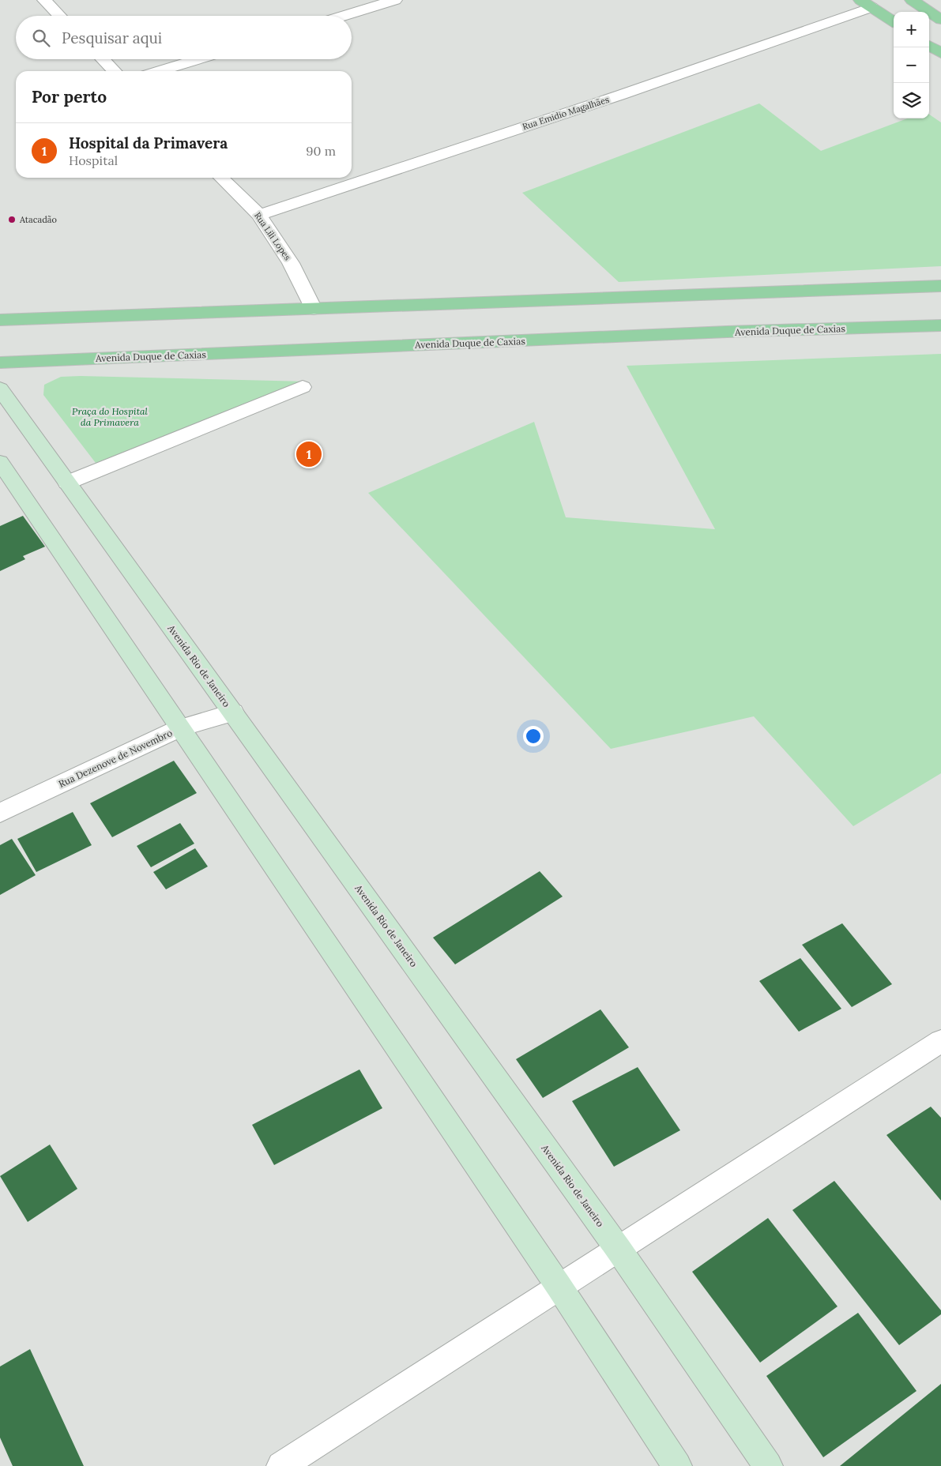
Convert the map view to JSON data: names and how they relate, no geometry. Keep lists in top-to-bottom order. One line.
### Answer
{"streets":{"main road":["Avenida Duque de Caxias"],"street":["Rua Emidio Magalhães","Rua Lili Lopes","Avenida Rio de Janeiro","Rua Dezenove de Novembro"]},"crossings":[["Rua Emidio Magalhães","Rua Lili Lopes"],["Avenida Rio de Janeiro","Rua Dezenove de Novembro"]],"parks":["Praça do Hospital da Primavera"],"places":["Atacadão"],"page":{"map_buttons":["+","−"],"search":"Pesquisar aqui","heading":"Por perto","list":[{"mark":"1","name":"Hospital da Primavera","note":"Hospital","value":"90 m"}],"pins":"1"}}
